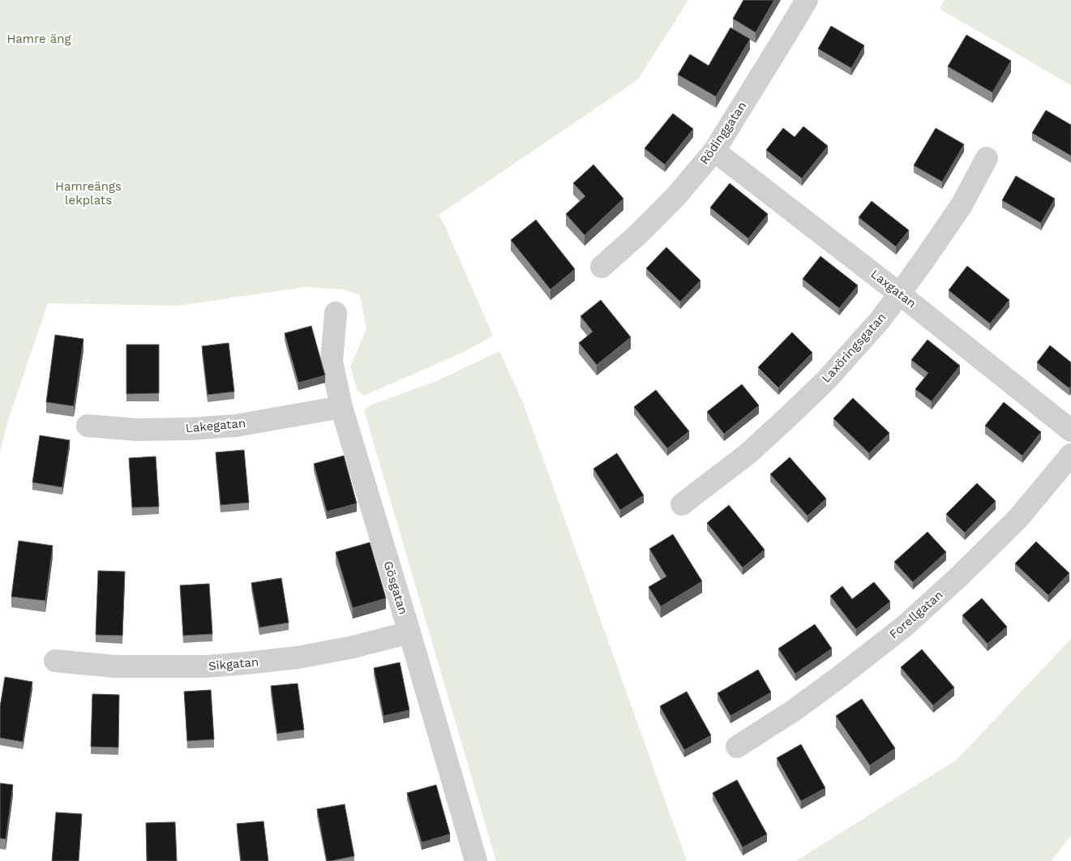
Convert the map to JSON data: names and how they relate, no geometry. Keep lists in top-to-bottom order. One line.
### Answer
{"streets":{"street":["Rödinggatan","Laxgatan","Laxöringsgatan","Lakegatan","Gösgatan","Forellgatan","Sikgatan"]},"crossings":[["Rödinggatan","Laxgatan"],["Laxgatan","Laxöringsgatan"],["Lakegatan","Gösgatan"],["Gösgatan","Sikgatan"]],"parks":["Hamre äng","Hamreängs lekplats"]}
